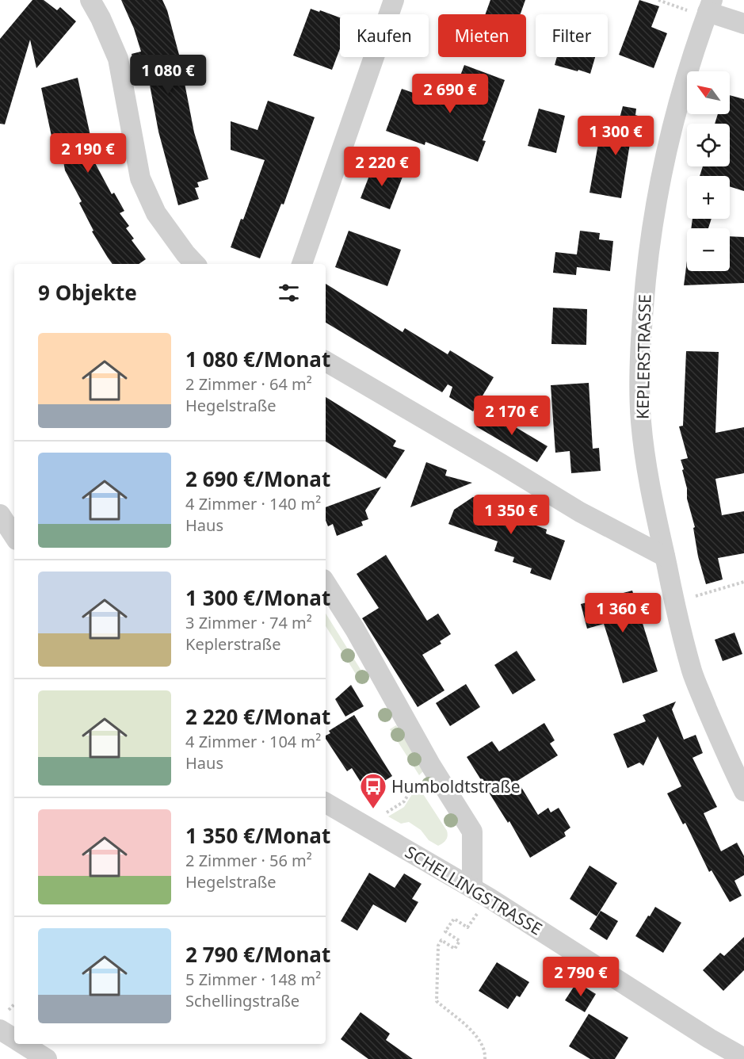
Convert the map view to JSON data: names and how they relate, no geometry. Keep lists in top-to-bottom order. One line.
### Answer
{"streets":{"street":["KEPLERSTRASSE","SCHELLINGSTRASSE"]},"places":{"bus stop":["Humboldtstraße"]},"north":"top left","page":{"chip":["Kaufen","Mieten","Filter"],"price":["1 080 €","2 690 €","1 300 €","2 190 €","2 220 €","2 170 €","1 350 €","1 360 €","2 790 €"],"map_buttons":["+","−"],"heading":"9 Objekte","list":[{"name":"1 080 €/Monat","note":"2 Zimmer · 64 m² · Hegelstraße"},{"name":"2 690 €/Monat","note":"4 Zimmer · 140 m² · Haus"},{"name":"1 300 €/Monat","note":"3 Zimmer · 74 m² · Keplerstraße"},{"name":"2 220 €/Monat","note":"4 Zimmer · 104 m² · Haus"},{"name":"1 350 €/Monat","note":"2 Zimmer · 56 m² · Hegelstraße"},{"name":"2 790 €/Monat","note":"5 Zimmer · 148 m² · Schellingstraße"}]}}
